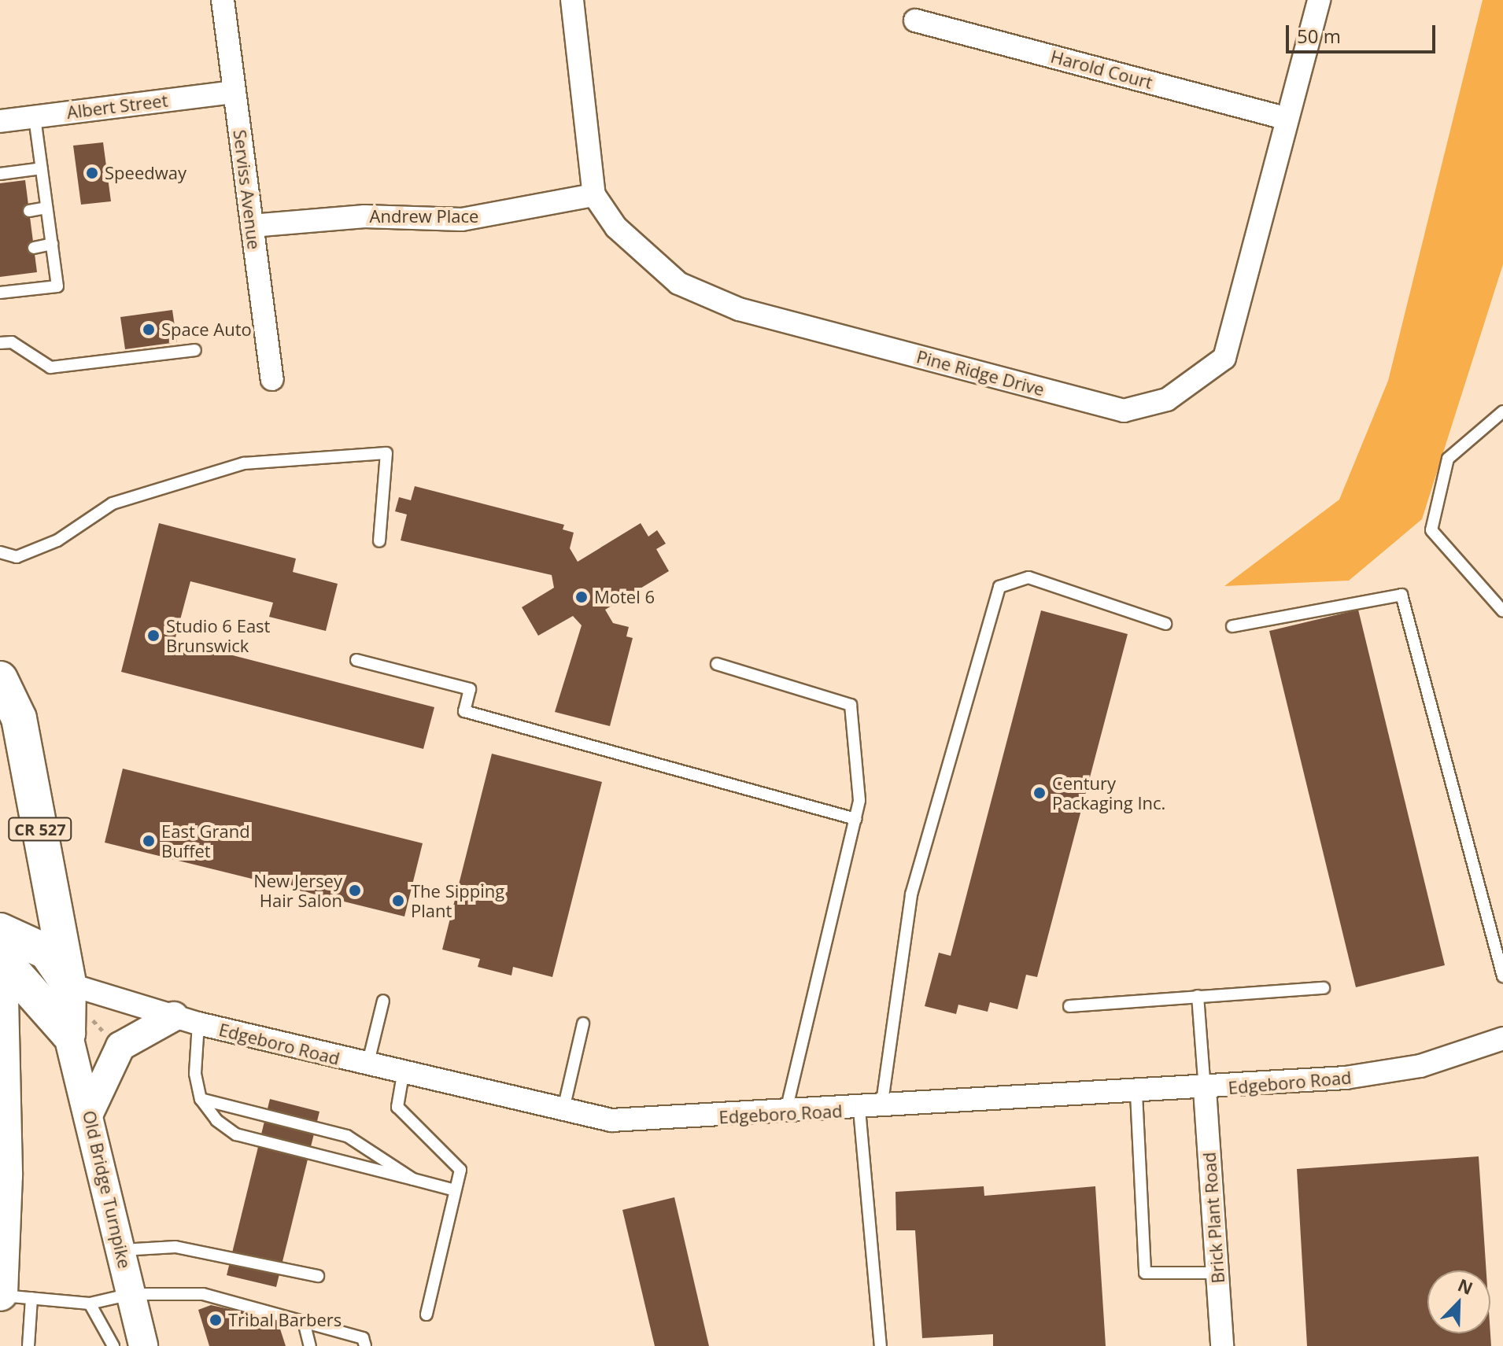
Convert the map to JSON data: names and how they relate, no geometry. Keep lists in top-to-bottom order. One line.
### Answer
{"streets":{"highway":["CR 527"],"street":["Harold Court","Albert Street","Serviss Avenue","Andrew Place","Pine Ridge Drive","Edgeboro Road","Old Bridge Turnpike","Brick Plant Road"]},"crossings":[["Harold Court","Pine Ridge Drive"],["Albert Street","Serviss Avenue"],["Serviss Avenue","Andrew Place"],["Andrew Place","Pine Ridge Drive"],["CR 527","Edgeboro Road"],["CR 527","Old Bridge Turnpike"],["Edgeboro Road","Brick Plant Road"]],"places":["Speedway","Space Auto","Motel 6","Studio 6 East Brunswick","Century Packaging Inc.","East Grand Buffet","New Jersey Hair Salon","The Sipping Plant","Tribal Barbers"],"scale_bar":"50 m","north":"top right"}
